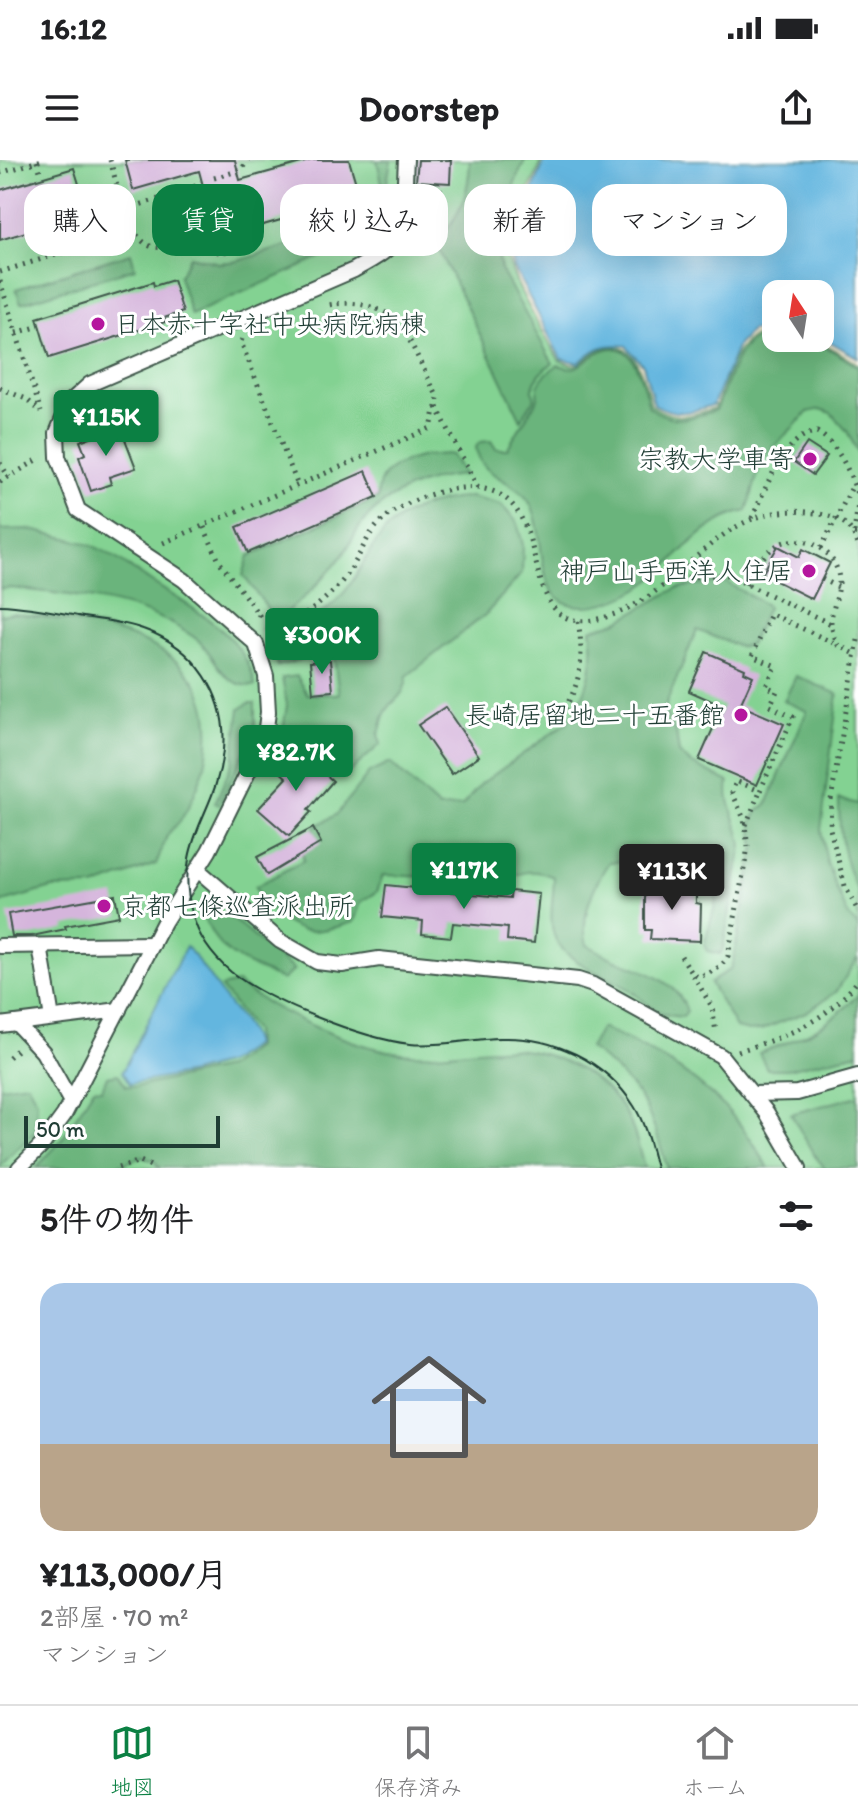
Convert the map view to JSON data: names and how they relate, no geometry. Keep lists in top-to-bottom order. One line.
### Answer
{"places":["日本赤十字社中央病院病棟","宗教大学車寄","神戸山手西洋人住居","長崎居留地二十五番館","京都七條巡査派出所"],"scale_bar":"50 m","north":"top","page":{"status":"16:12","header":"Doorstep","chip":["購入","賃貸","絞り込み","新着","マンション"],"price":["¥115K","¥300K","¥82.7K","¥117K","¥113K"],"scale":"50 m","heading":"5件の物件","list":[{"name":"¥113,000/月","note":"2部屋 · 70 m² · マンション"}],"tabs":["地図","保存済み","ホーム"]}}
